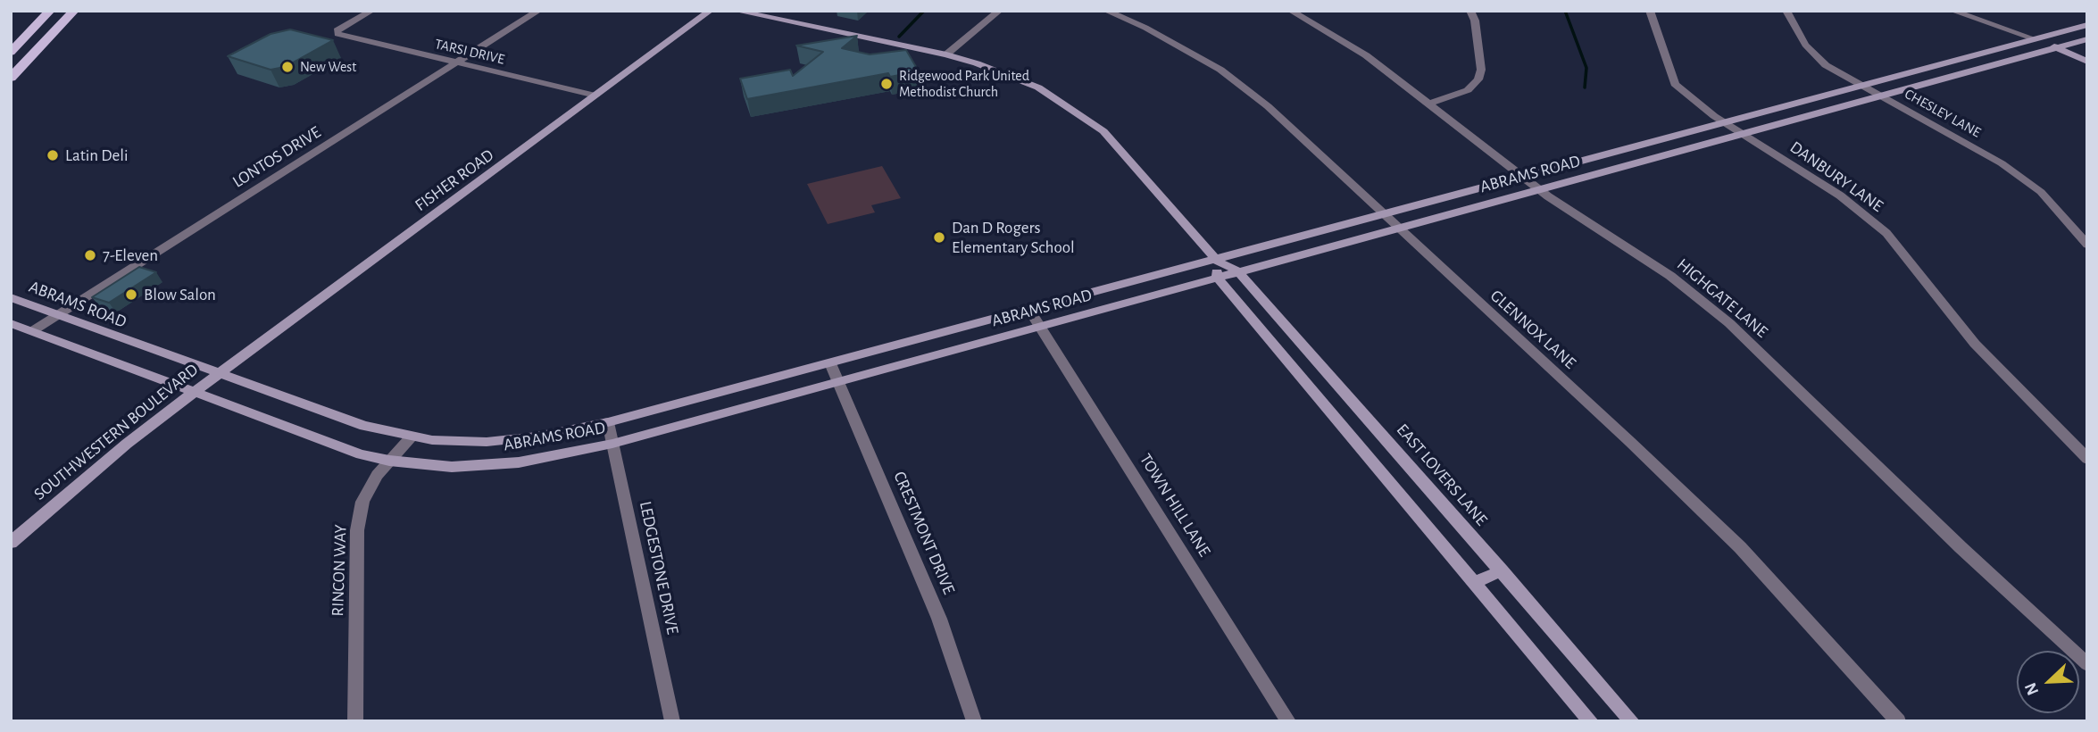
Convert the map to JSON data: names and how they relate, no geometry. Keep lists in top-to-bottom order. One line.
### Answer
{"streets":{"main road":["ABRAMS ROAD","FISHER ROAD","SOUTHWESTERN BOULEVARD","EAST LOVERS LANE"],"street":["TARSI DRIVE","CHESLEY LANE","LONTOS DRIVE","DANBURY LANE","HIGHGATE LANE","GLENNOX LANE","TOWN HILL LANE","CRESTMONT DRIVE","LEDGESTONE DRIVE","RINCON WAY"]},"crossings":[["TARSI DRIVE","LONTOS DRIVE"],["TARSI DRIVE","FISHER ROAD"],["CHESLEY LANE","ABRAMS ROAD"],["LONTOS DRIVE","ABRAMS ROAD"],["ABRAMS ROAD","DANBURY LANE"],["ABRAMS ROAD","FISHER ROAD"],["ABRAMS ROAD","HIGHGATE LANE"],["ABRAMS ROAD","GLENNOX LANE"],["ABRAMS ROAD","SOUTHWESTERN BOULEVARD"],["ABRAMS ROAD","EAST LOVERS LANE"],["ABRAMS ROAD","TOWN HILL LANE"],["ABRAMS ROAD","CRESTMONT DRIVE"],["ABRAMS ROAD","LEDGESTONE DRIVE"],["ABRAMS ROAD","RINCON WAY"],["FISHER ROAD","SOUTHWESTERN BOULEVARD"]],"places":["New West","Ridgewood Park United Methodist Church","Latin Deli","Dan D Rogers Elementary School","7-Eleven","Blow Salon"],"north":"bottom left"}
